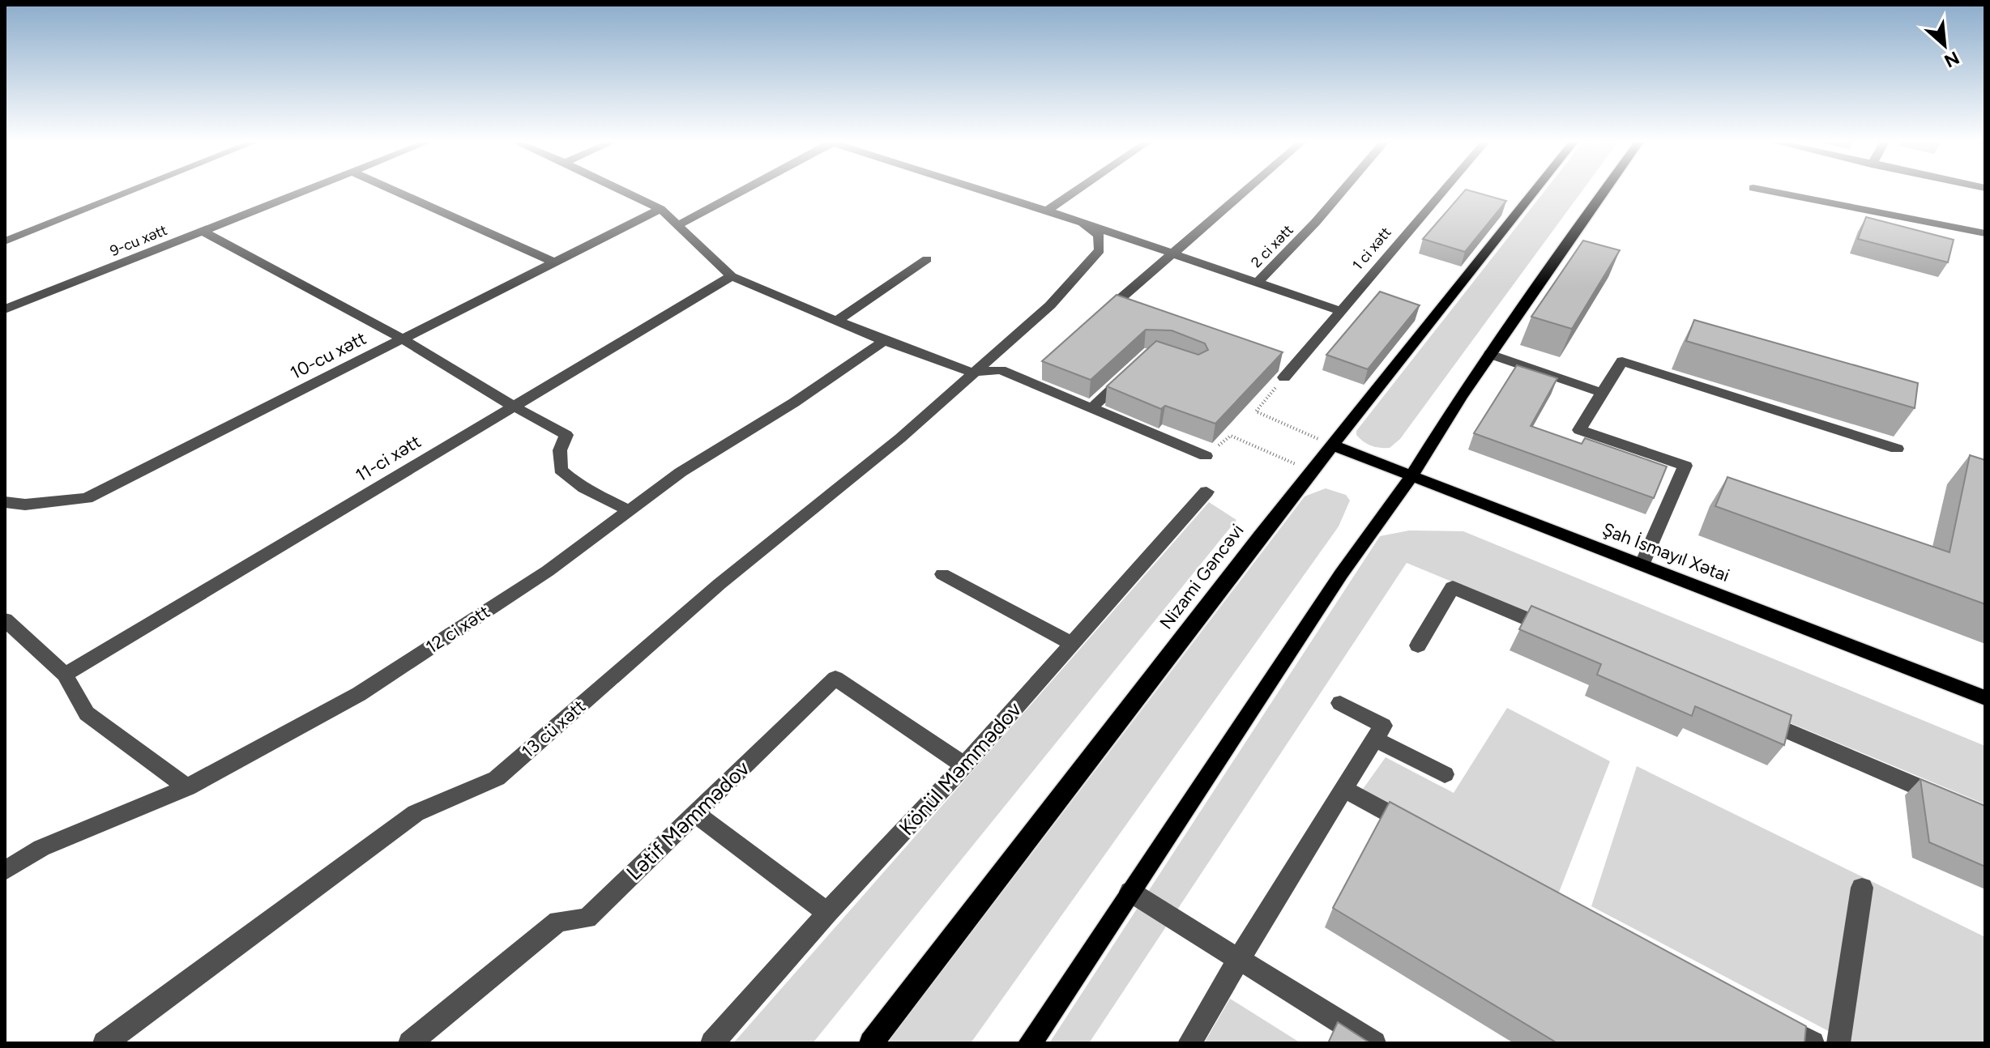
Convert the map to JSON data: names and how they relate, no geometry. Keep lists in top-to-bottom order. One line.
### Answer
{"streets":{"main road":["Şah İsmayıl Xətai","Nizami Gəncəvi"],"street":["9-cu xətt","2 ci xətt","1 ci xətt","10-cu xətt","11-ci xətt","12 ci xətt","13 cü xətt","Könül Məmmədov","Lətif Məmmədov"]},"crossings":[["Şah İsmayıl Xətai","Nizami Gəncəvi"],["Könül Məmmədov","Lətif Məmmədov"]],"north":"bottom right"}
